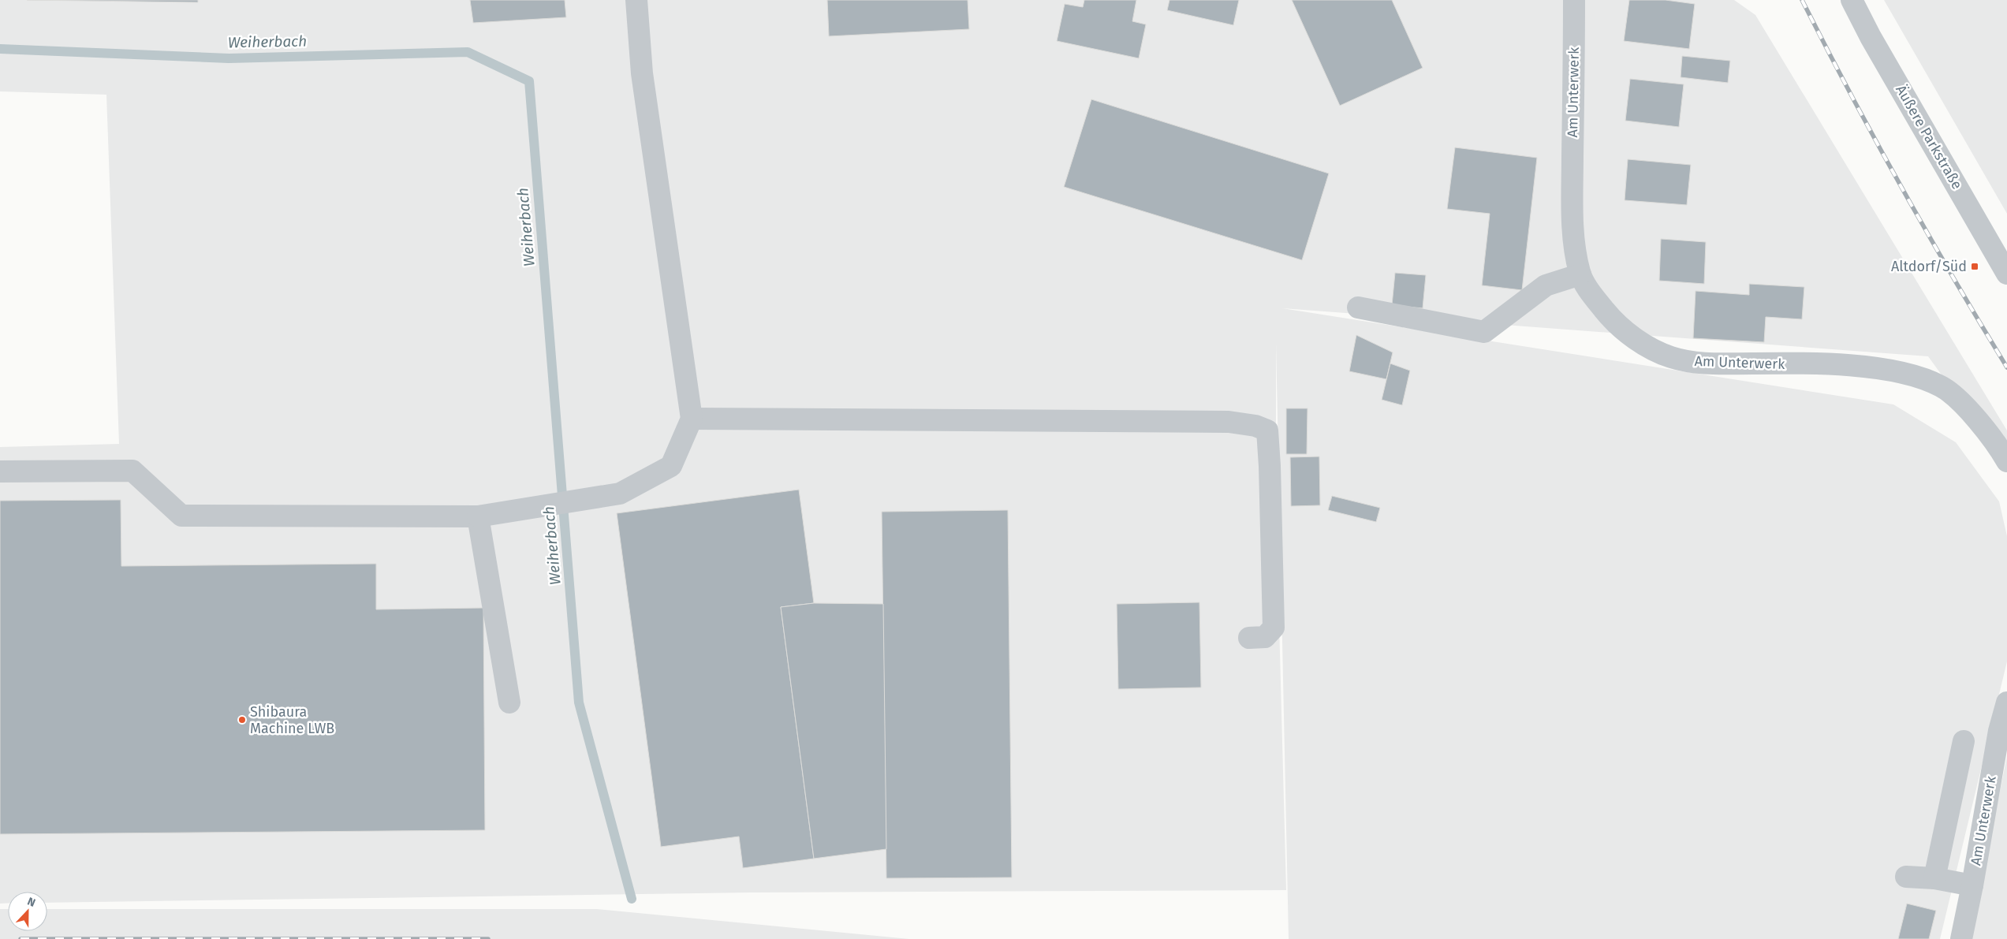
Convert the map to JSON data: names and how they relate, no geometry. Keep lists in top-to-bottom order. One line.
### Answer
{"streets":{"street":["Am Unterwerk","Äußere Parkstraße"]},"water":["Weiherbach"],"places":{"transit":["Altdorf/Süd"],"other":["Shibaura Machine LWB"]},"north":"top"}
